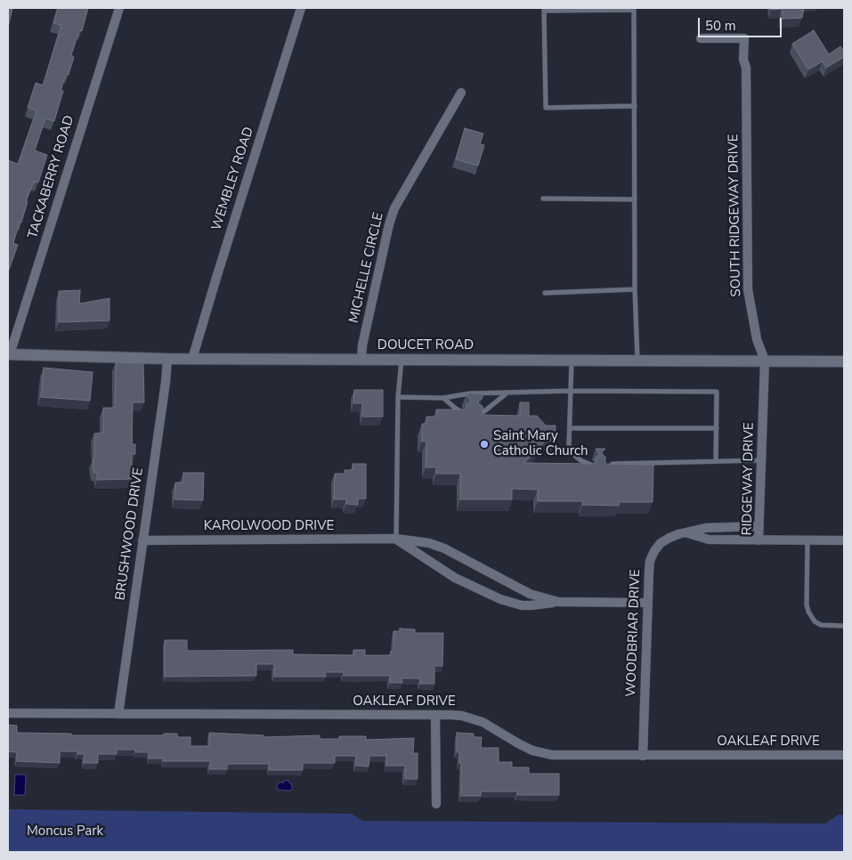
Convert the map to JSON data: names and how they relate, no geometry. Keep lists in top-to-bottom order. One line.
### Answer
{"streets":{"street":["TACKABERRY ROAD","WEMBLEY ROAD","SOUTH RIDGEWAY DRIVE","MICHELLE CIRCLE","DOUCET ROAD","RIDGEWAY DRIVE","KAROLWOOD DRIVE","BRUSHWOOD DRIVE","WOODBRIAR DRIVE","OAKLEAF DRIVE"]},"crossings":[["TACKABERRY ROAD","DOUCET ROAD"],["WEMBLEY ROAD","DOUCET ROAD"],["SOUTH RIDGEWAY DRIVE","DOUCET ROAD"],["SOUTH RIDGEWAY DRIVE","RIDGEWAY DRIVE"],["MICHELLE CIRCLE","DOUCET ROAD"],["DOUCET ROAD","RIDGEWAY DRIVE"],["DOUCET ROAD","BRUSHWOOD DRIVE"],["RIDGEWAY DRIVE","WOODBRIAR DRIVE"],["KAROLWOOD DRIVE","BRUSHWOOD DRIVE"],["KAROLWOOD DRIVE","WOODBRIAR DRIVE"],["BRUSHWOOD DRIVE","OAKLEAF DRIVE"],["WOODBRIAR DRIVE","OAKLEAF DRIVE"]],"parks":["Moncus Park"],"places":["Saint Mary Catholic Church"],"scale_bar":"50 m"}
